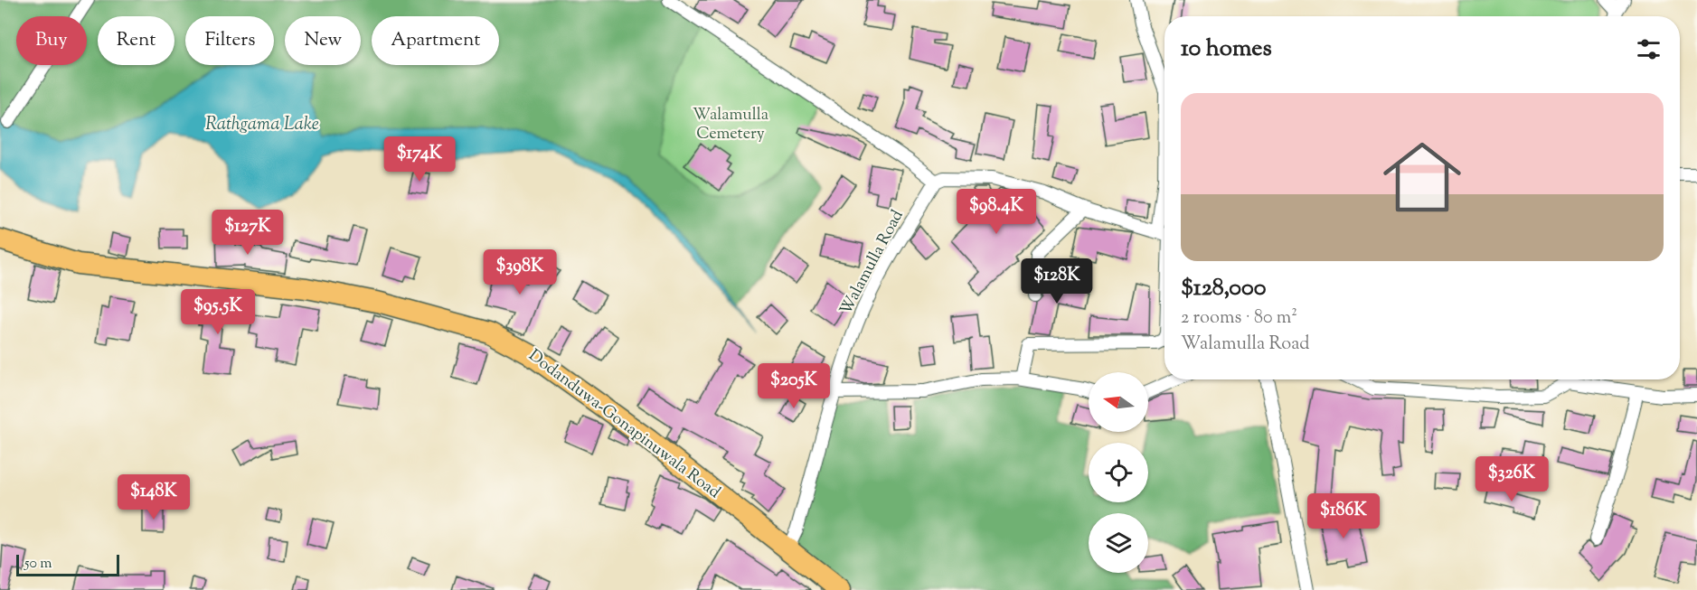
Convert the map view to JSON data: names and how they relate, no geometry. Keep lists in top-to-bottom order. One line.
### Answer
{"streets":{"main road":["Dodanduwa-Gonapinuwala Road"],"street":["Walamulla Road"]},"crossings":[["Walamulla Road","Dodanduwa-Gonapinuwala Road"]],"water":["Rathgama Lake"],"parks":["Walamulla Cemetery"],"scale_bar":"50 m","north":"left","page":{"chip":["Buy","Rent","Filters","New","Apartment"],"heading":"10 homes","list":[{"name":"$128,000","note":"2 rooms · 80 m² · Walamulla Road"}],"price":["$174K","$98.4K","$127K","$398K","$128K","$95.5K","$205K","$326K","$148K","$186K"],"scale":"50 m"}}
